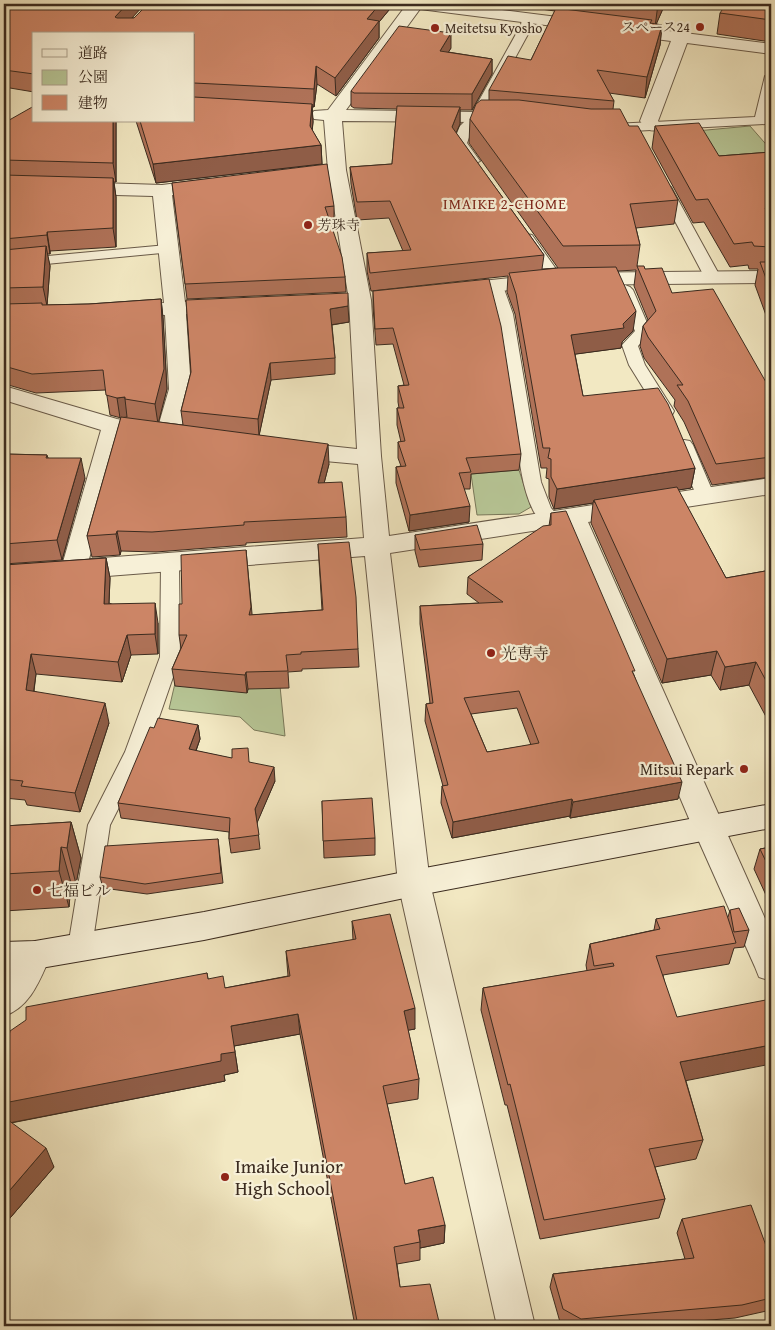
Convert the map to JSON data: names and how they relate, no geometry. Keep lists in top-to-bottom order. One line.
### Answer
{"districts":["IMAIKE 2-CHOME"],"places":["スペース24","Meitetsu Kyosho","芳珠寺","光専寺","Mitsui Repark","七福ビル","Imaike Junior High School"],"legend":["道路","公園","建物"]}
